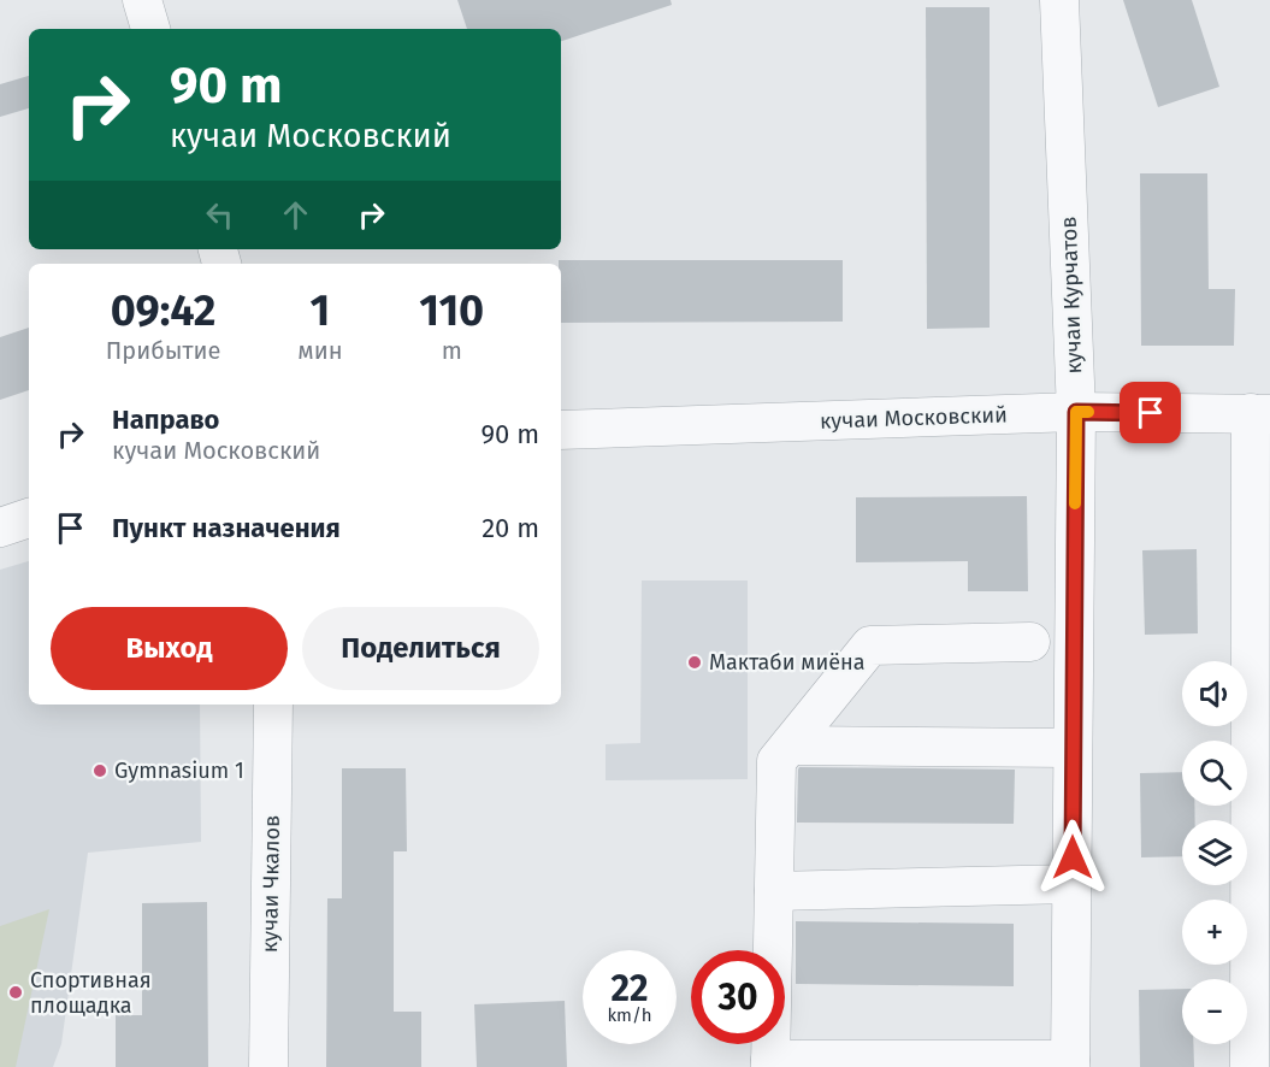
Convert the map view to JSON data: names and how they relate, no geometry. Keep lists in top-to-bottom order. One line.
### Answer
{"streets":{"street":["кучаи Курчатов","кучаи Московский","кучаи Чкалов"]},"crossings":[["кучаи Курчатов","кучаи Московский"]],"places":["Мактаби миёна","Gymnasium 1","Спортивная площадка"],"page":{"turn":["90 m","кучаи Московский"],"eta":["09:42","Прибытие","1","мин","110","m"],"list":[{"name":"Направо","note":"кучаи Московский","value":"90 m"},{"name":"Пункт назначения","value":"20 m"}],"buttons":["Выход","Поделиться"],"map_buttons":["+","−"],"speed":"22 km/h","limit":"30"}}
